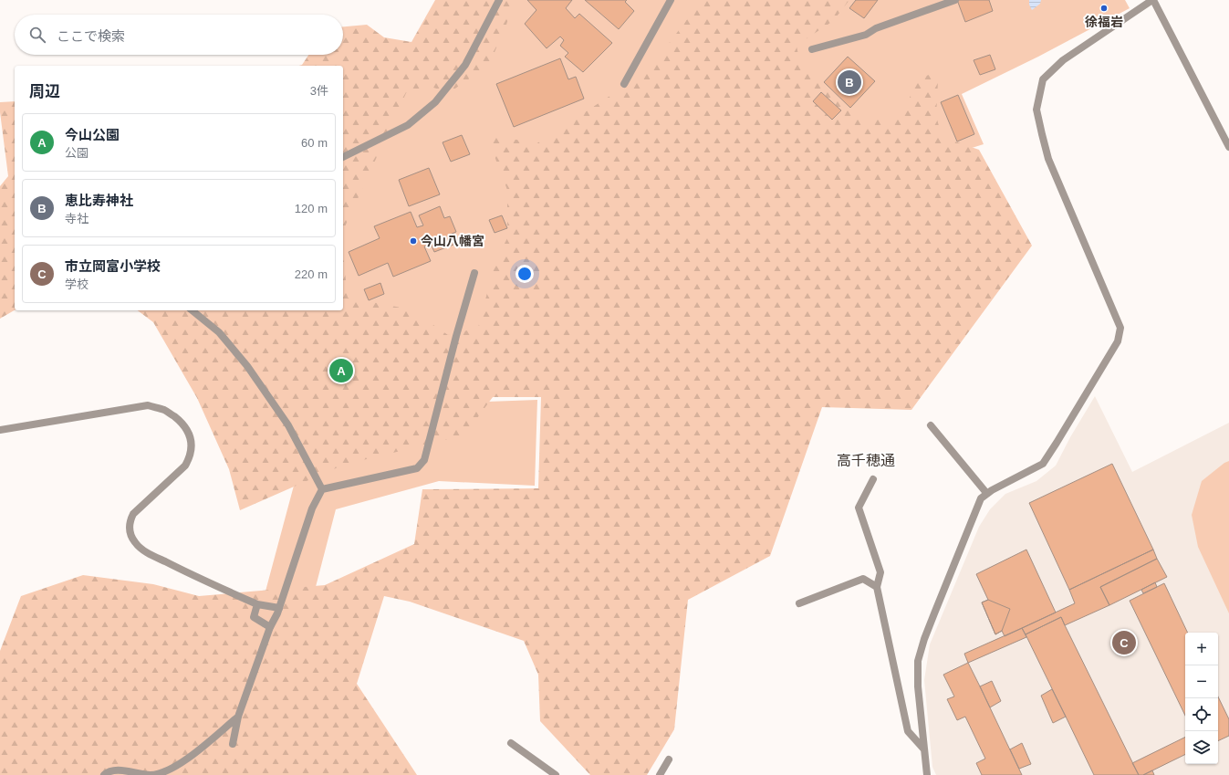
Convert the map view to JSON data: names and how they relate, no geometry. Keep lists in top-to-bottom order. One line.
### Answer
{"districts":["高千穂通"],"places":["徐福岩","今山八幡宮"],"page":{"search":"ここで検索","heading":["周辺","3件"],"pins":["B","A","C"],"list":[{"mark":"A","name":"今山公園","note":"公園","value":"60 m"},{"mark":"B","name":"恵比寿神社","note":"寺社","value":"120 m"},{"mark":"C","name":"市立岡富小学校","note":"学校","value":"220 m"}],"map_buttons":["+","−"]}}
